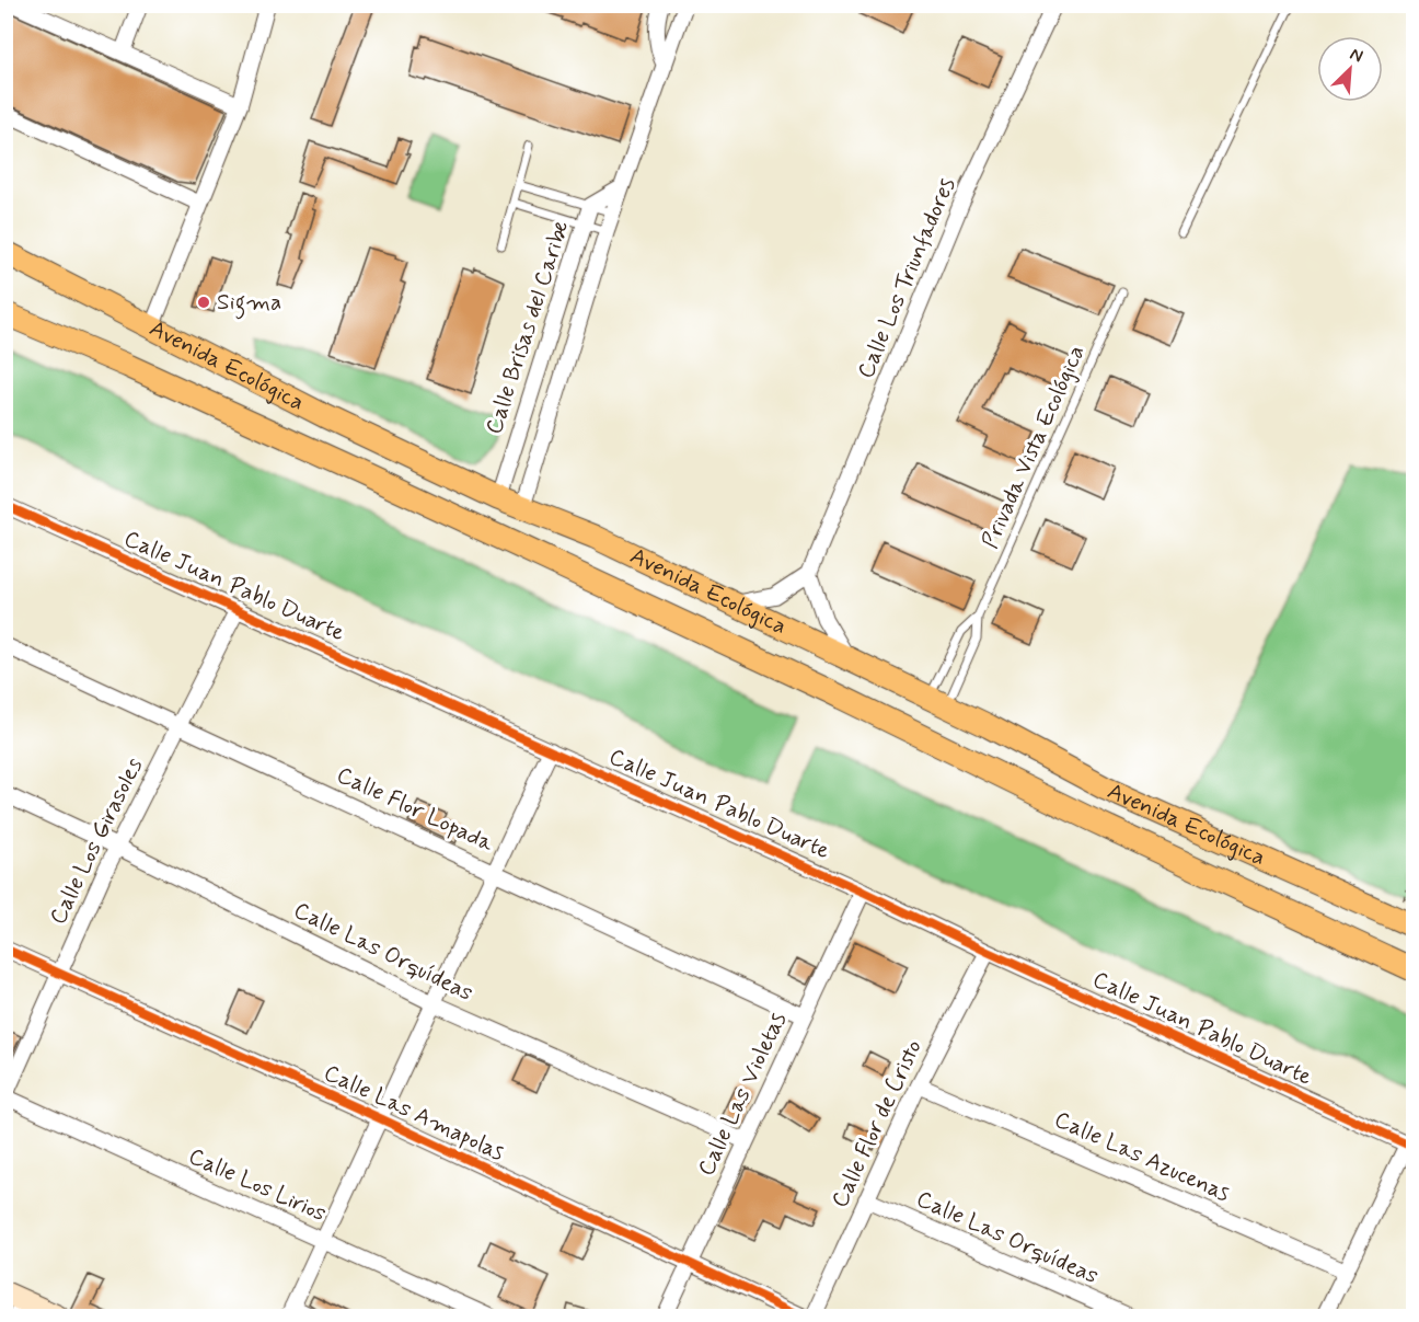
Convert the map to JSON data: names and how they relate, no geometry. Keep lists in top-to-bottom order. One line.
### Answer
{"streets":{"main road":["Avenida Ecológica"],"street":["Calle Los Triunfadores","Calle Brisas del Caribe","Calle Juan Pablo Duarte","Calle Flor Lopada","Calle Los Girasoles","Calle Las Orquídeas","Calle Las Violetas","Calle Las Amapolas","Calle Flor de Cristo","Calle Las Azucenas","Calle Los Lirios"],"lane":["Privada Vista Ecológica"]},"crossings":[["Calle Brisas del Caribe","Avenida Ecológica"],["Avenida Ecológica","Privada Vista Ecológica"],["Calle Juan Pablo Duarte","Calle Los Girasoles"],["Calle Juan Pablo Duarte","Calle Las Violetas"],["Calle Juan Pablo Duarte","Calle Flor de Cristo"],["Calle Flor Lopada","Calle Los Girasoles"],["Calle Flor Lopada","Calle Las Violetas"],["Calle Los Girasoles","Calle Las Orquídeas"],["Calle Los Girasoles","Calle Las Amapolas"],["Calle Los Girasoles","Calle Los Lirios"],["Calle Las Orquídeas","Calle Las Violetas"],["Calle Las Orquídeas","Calle Flor de Cristo"],["Calle Las Violetas","Calle Las Amapolas"],["Calle Flor de Cristo","Calle Las Azucenas"]],"places":["Sigma"],"north":"top right"}
